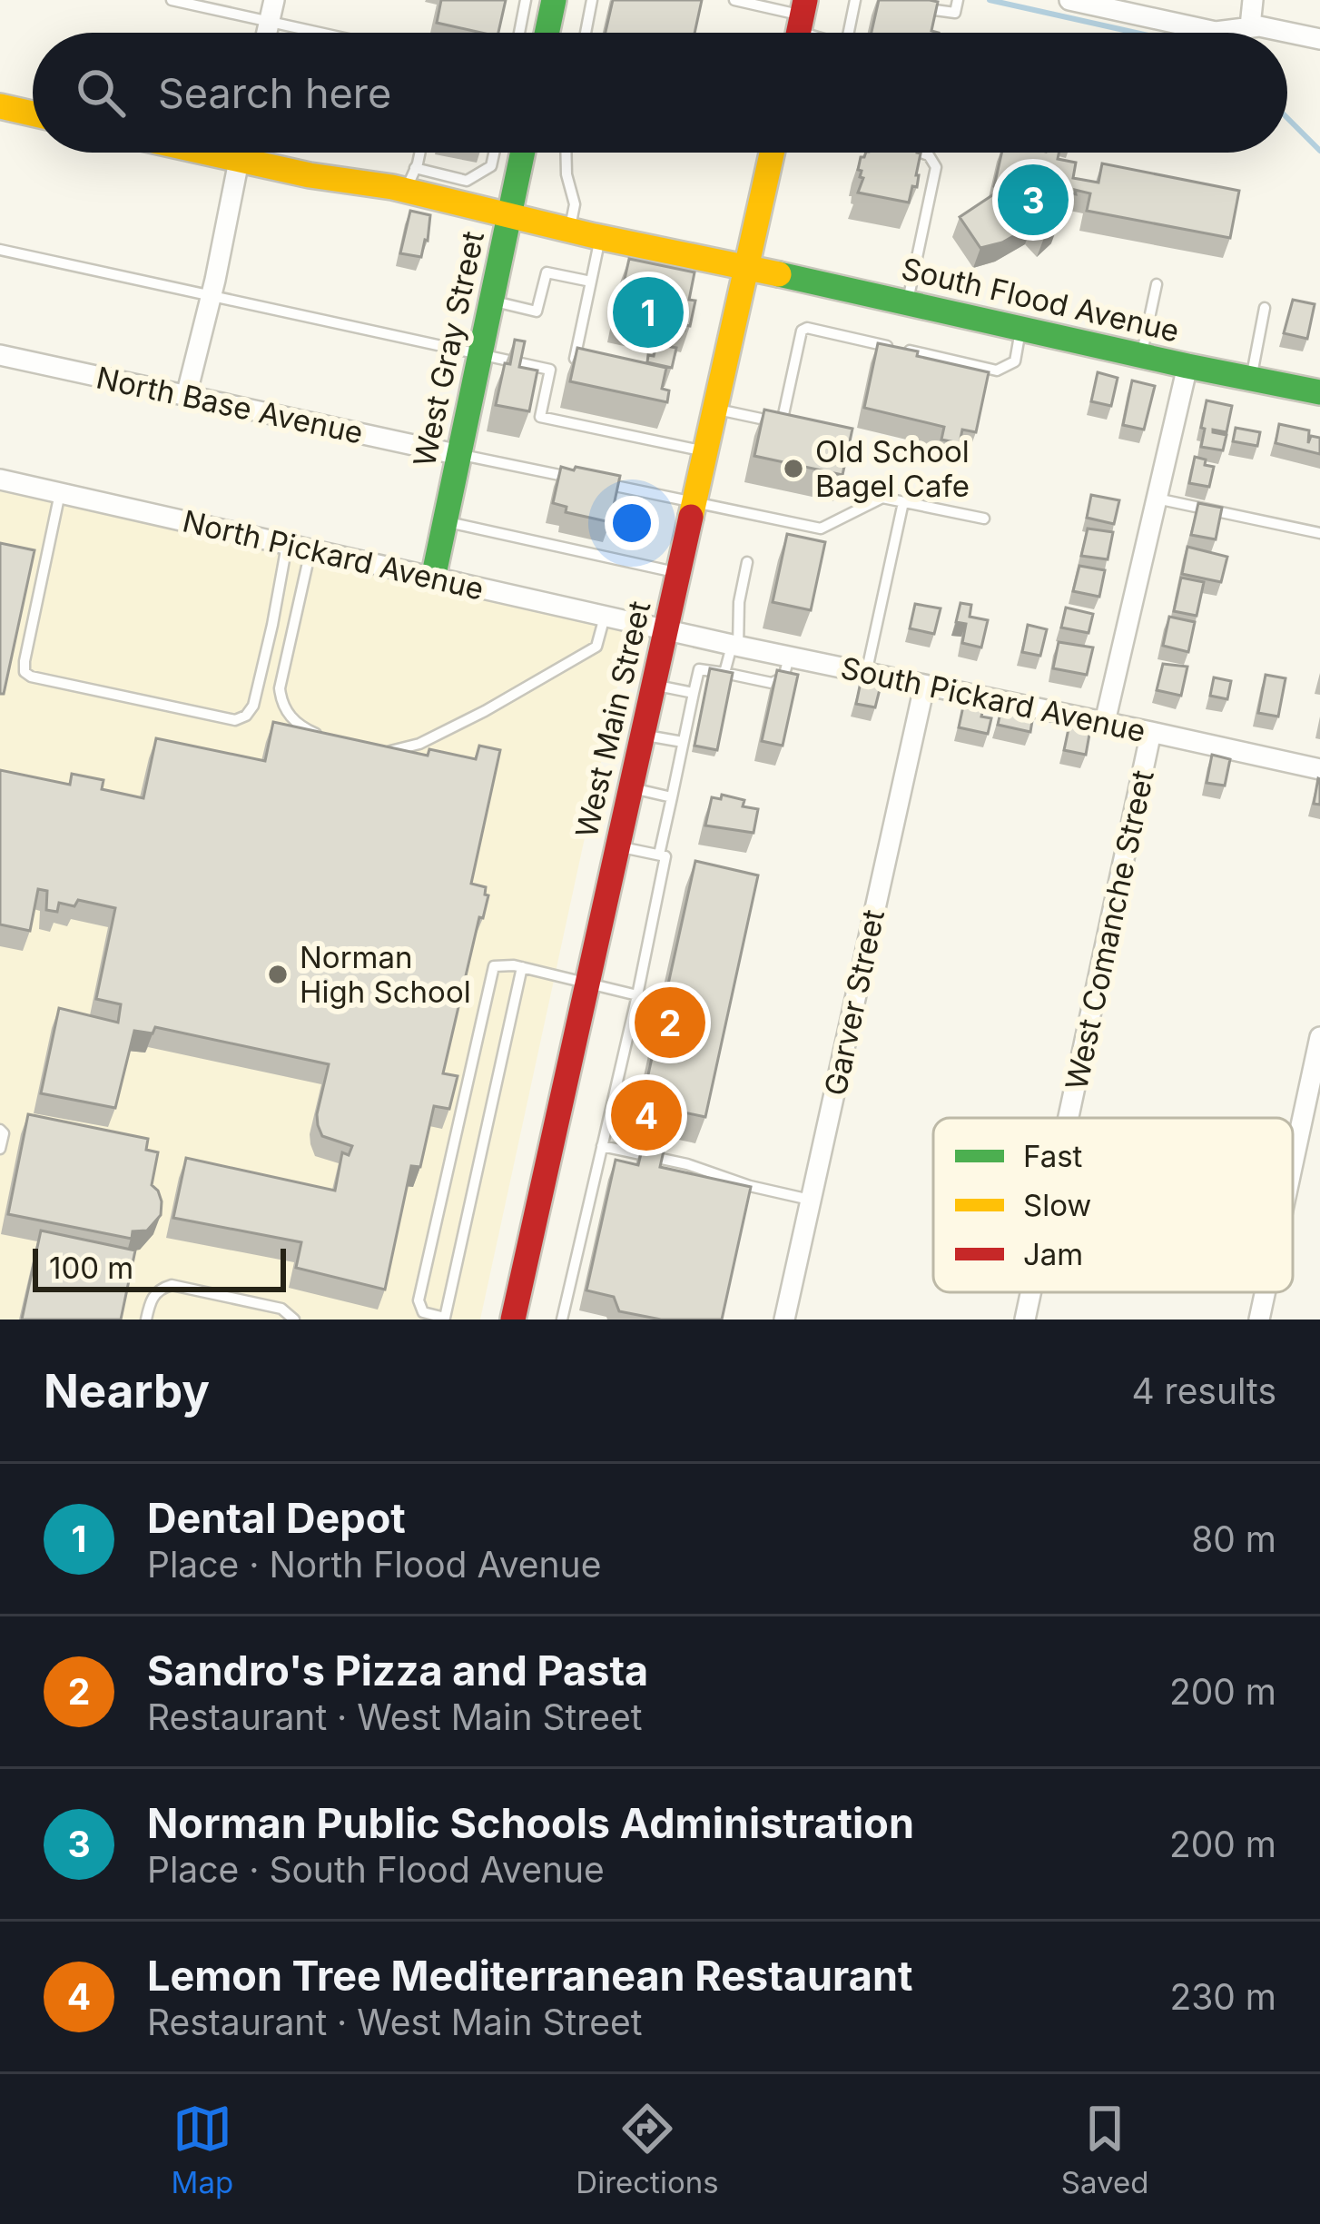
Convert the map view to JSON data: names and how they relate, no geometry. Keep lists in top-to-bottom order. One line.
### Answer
{"streets":{"main road":["South Flood Avenue","West Gray Street","West Main Street"],"street":["North Base Avenue","North Pickard Avenue","South Pickard Avenue","West Comanche Street","Garver Street"]},"crossings":[["South Flood Avenue","West Gray Street"],["South Flood Avenue","West Main Street"],["West Gray Street","North Base Avenue"],["West Gray Street","North Pickard Avenue"],["North Pickard Avenue","South Pickard Avenue"],["North Pickard Avenue","West Main Street"],["South Pickard Avenue","West Main Street"],["South Pickard Avenue","West Comanche Street"],["South Pickard Avenue","Garver Street"]],"places":["Old School Bagel Cafe","Norman High School"],"legend":["Fast","Slow","Jam"],"scale_bar":"100 m","page":{"search":"Search here","pins":["3","1","2","4"],"scale":"100 m","heading":["Nearby","4 results"],"list":[{"mark":"1","name":"Dental Depot","note":"Place · North Flood Avenue","value":"80 m"},{"mark":"2","name":"Sandro's Pizza and Pasta","note":"Restaurant · West Main Street","value":"200 m"},{"mark":"3","name":"Norman Public Schools Administration","note":"Place · South Flood Avenue","value":"200 m"},{"mark":"4","name":"Lemon Tree Mediterranean Restaurant","note":"Restaurant · West Main Street","value":"230 m"}],"nav":["Map","Directions","Saved"]}}
